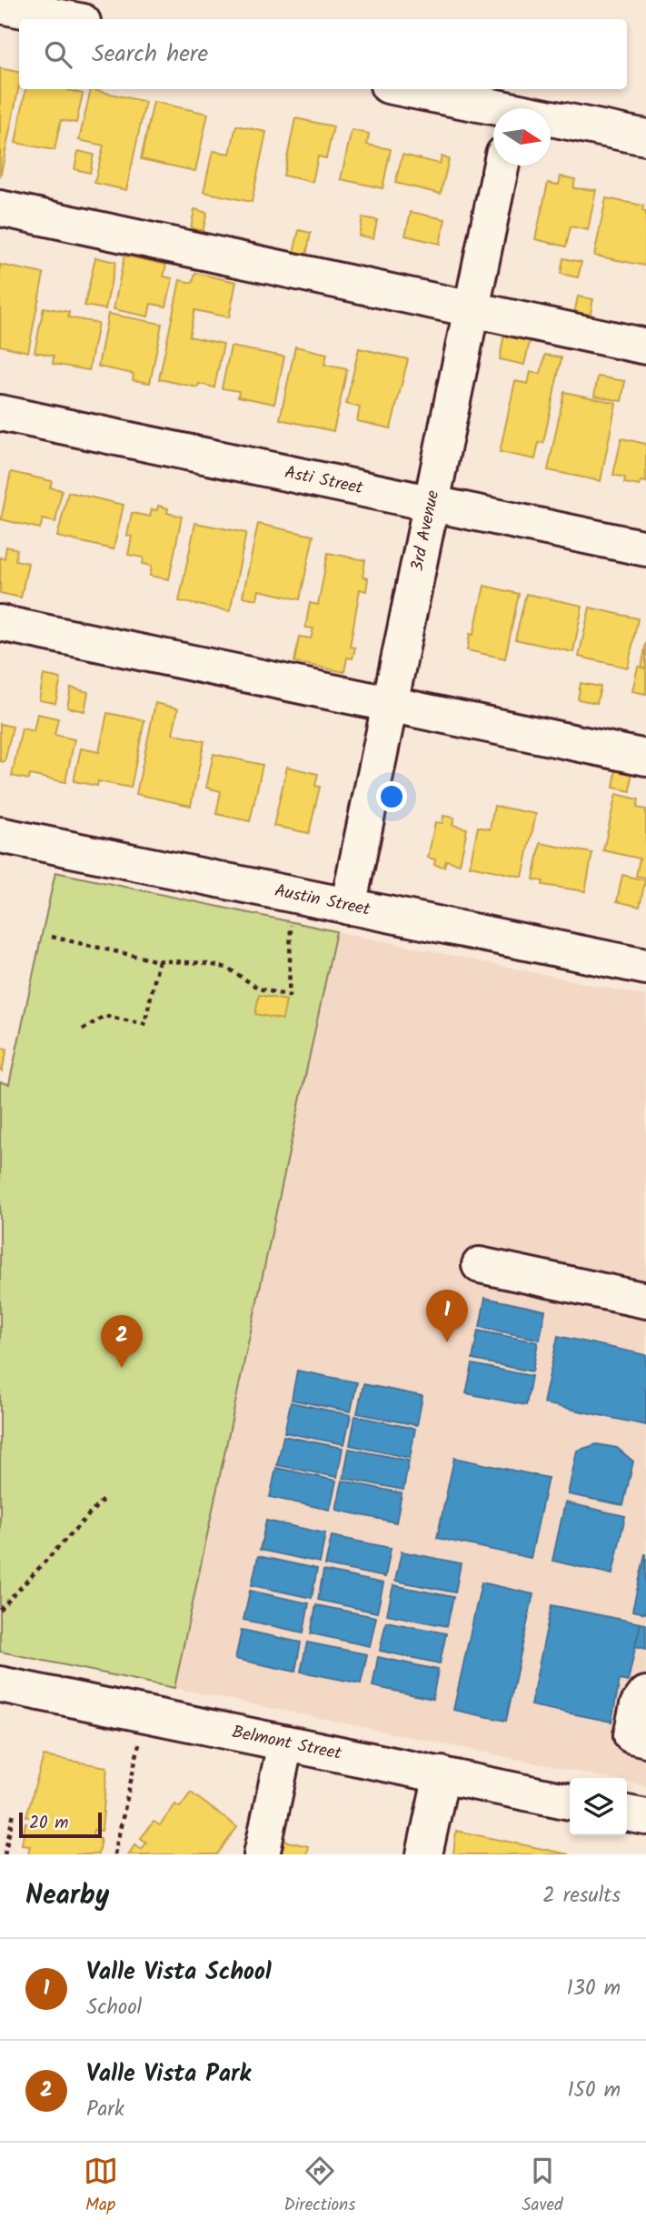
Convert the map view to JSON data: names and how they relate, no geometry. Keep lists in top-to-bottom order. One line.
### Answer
{"streets":{"street":["Asti Street","3rd Avenue","Austin Street","Belmont Street"]},"crossings":[["Asti Street","3rd Avenue"],["3rd Avenue","Austin Street"]],"scale_bar":"20 m","north":"right","page":{"search":"Search here","pins":["1","2"],"scale":"20 m","heading":["Nearby","2 results"],"list":[{"mark":"1","name":"Valle Vista School","note":"School","value":"130 m"},{"mark":"2","name":"Valle Vista Park","note":"Park","value":"150 m"}],"nav":["Map","Directions","Saved"]}}
